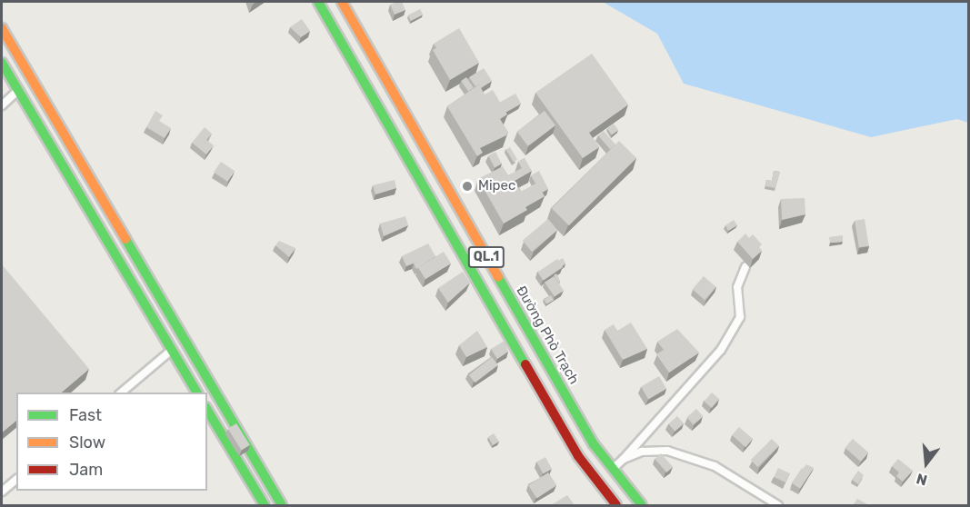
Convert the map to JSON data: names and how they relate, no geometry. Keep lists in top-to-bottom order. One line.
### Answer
{"streets":{"main road":["QL.1","Đường Phò Trạch"]},"places":["Mipec"],"legend":["Fast","Slow","Jam"],"north":"bottom"}
